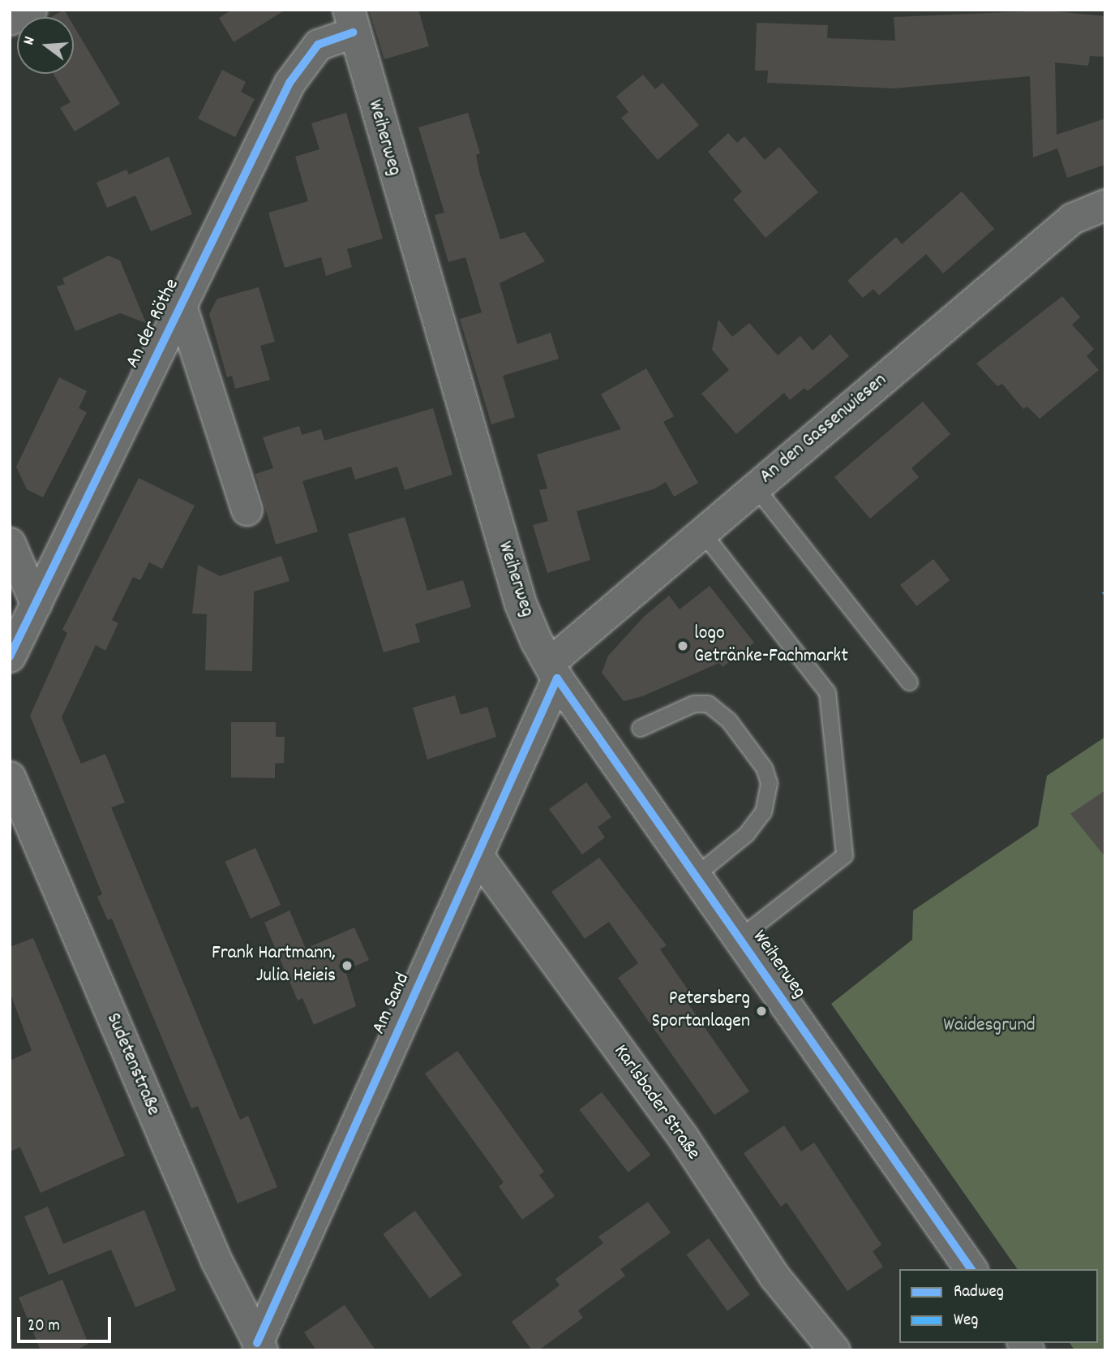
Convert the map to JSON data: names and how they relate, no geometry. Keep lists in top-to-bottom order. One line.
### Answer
{"streets":{"main road":["Weiherweg"],"street":["An der Röthe","An den Gassenwiesen","Am Sand","Sudetenstraße","Karlsbader Straße"]},"crossings":[["Weiherweg","An der Röthe"],["Weiherweg","An den Gassenwiesen"],["Weiherweg","Am Sand"],["An den Gassenwiesen","Am Sand"],["Am Sand","Sudetenstraße"],["Am Sand","Karlsbader Straße"]],"parks":["Waidesgrund"],"places":["logo Getränke-Fachmarkt","Frank Hartmann, Julia Heieis","Petersberg Sportanlagen"],"legend":["Radweg","Weg"],"scale_bar":"20 m","north":"left"}
